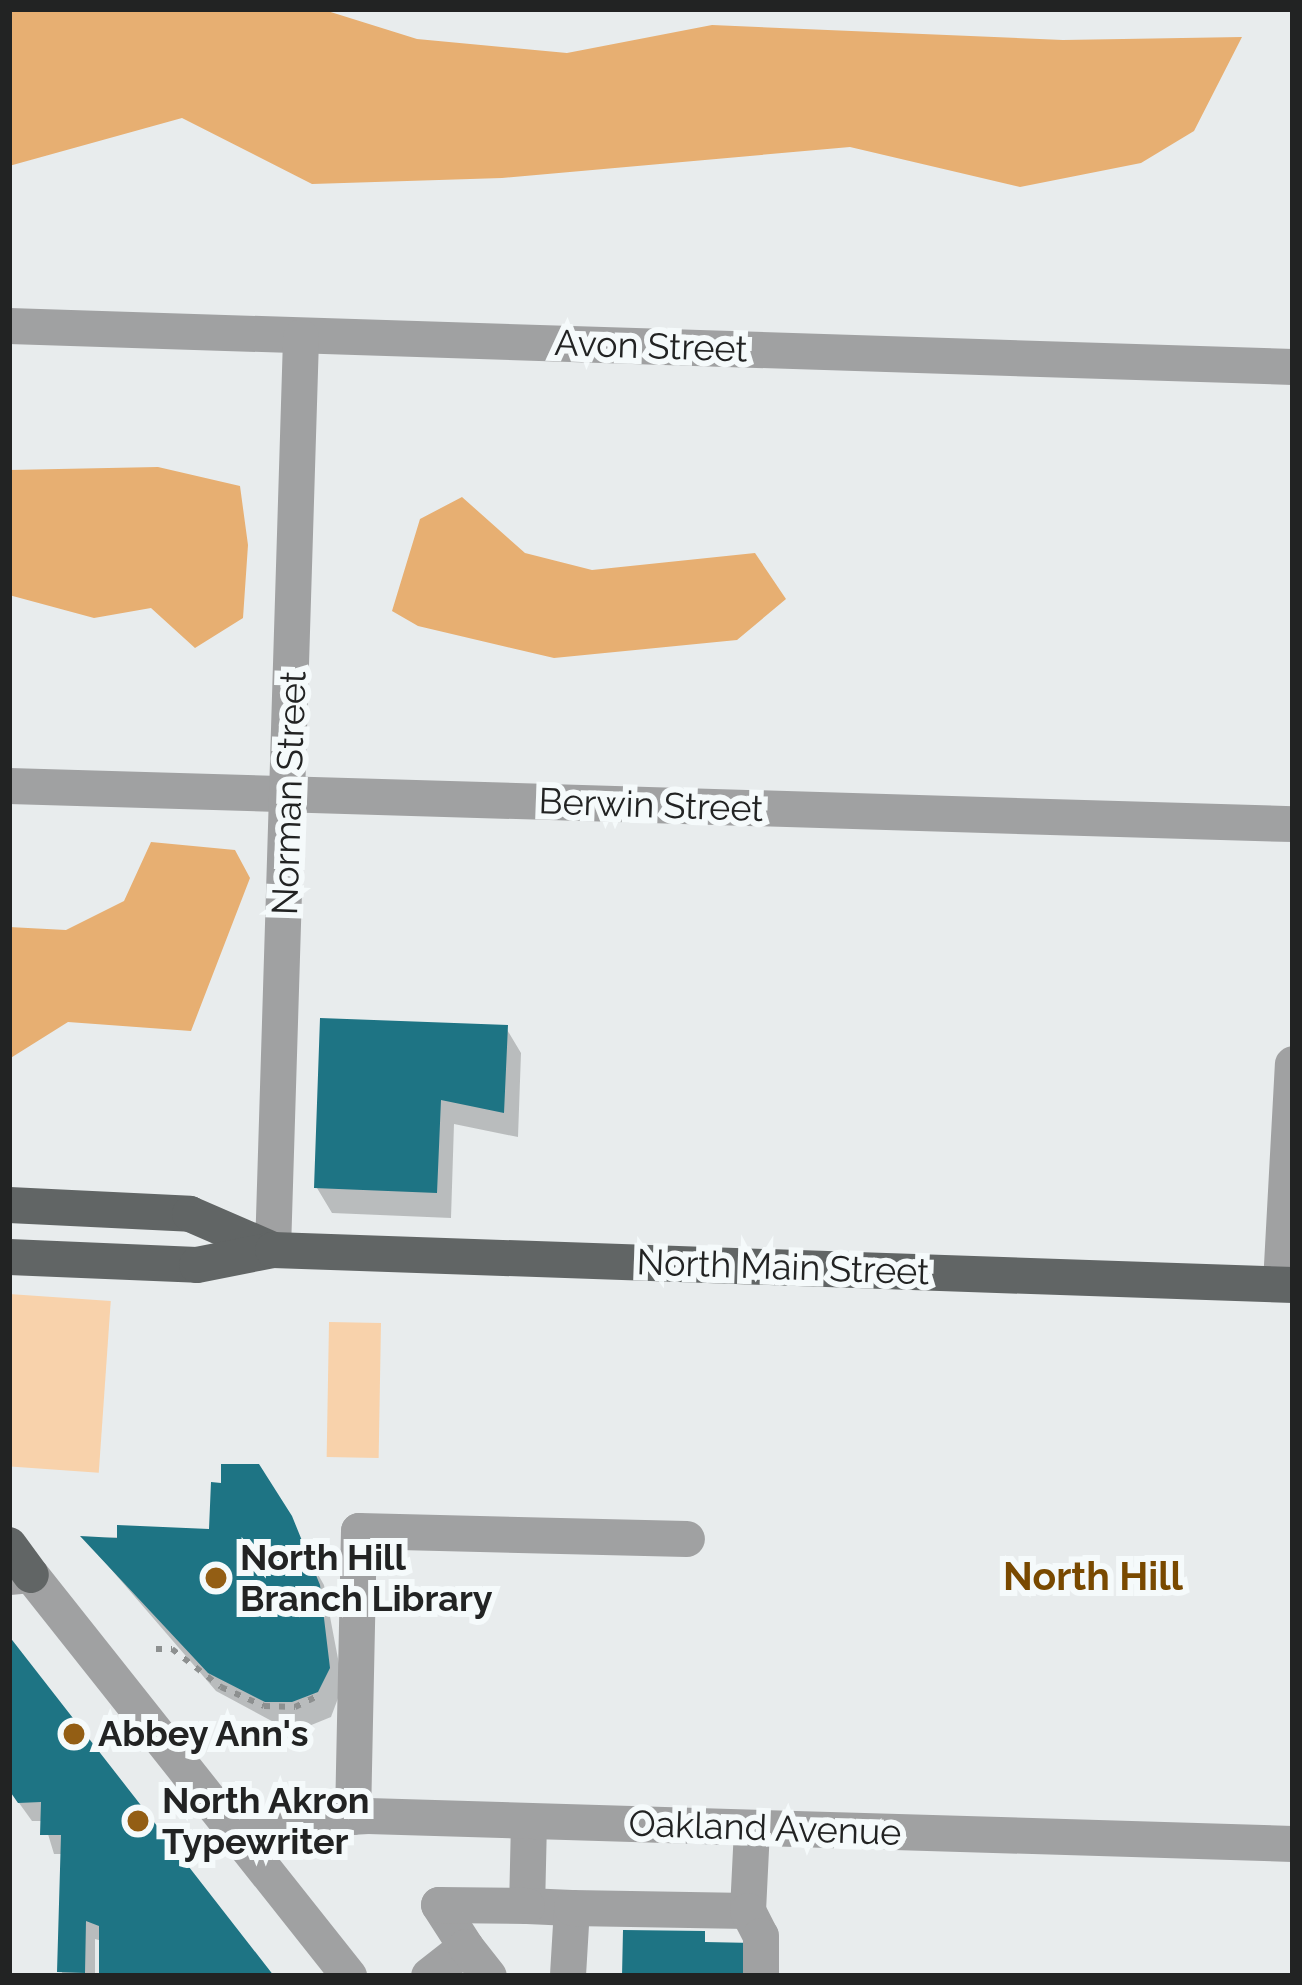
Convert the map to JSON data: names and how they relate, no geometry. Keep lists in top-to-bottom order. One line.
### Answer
{"streets":{"main road":["North Main Street"],"street":["Avon Street","Norman Street","Berwin Street","Oakland Avenue"]},"crossings":[["Avon Street","Norman Street"],["Norman Street","Berwin Street"],["Norman Street","North Main Street"]],"districts":["North Hill"],"places":["North Hill Branch Library","Abbey Ann's","North Akron Typewriter"]}
